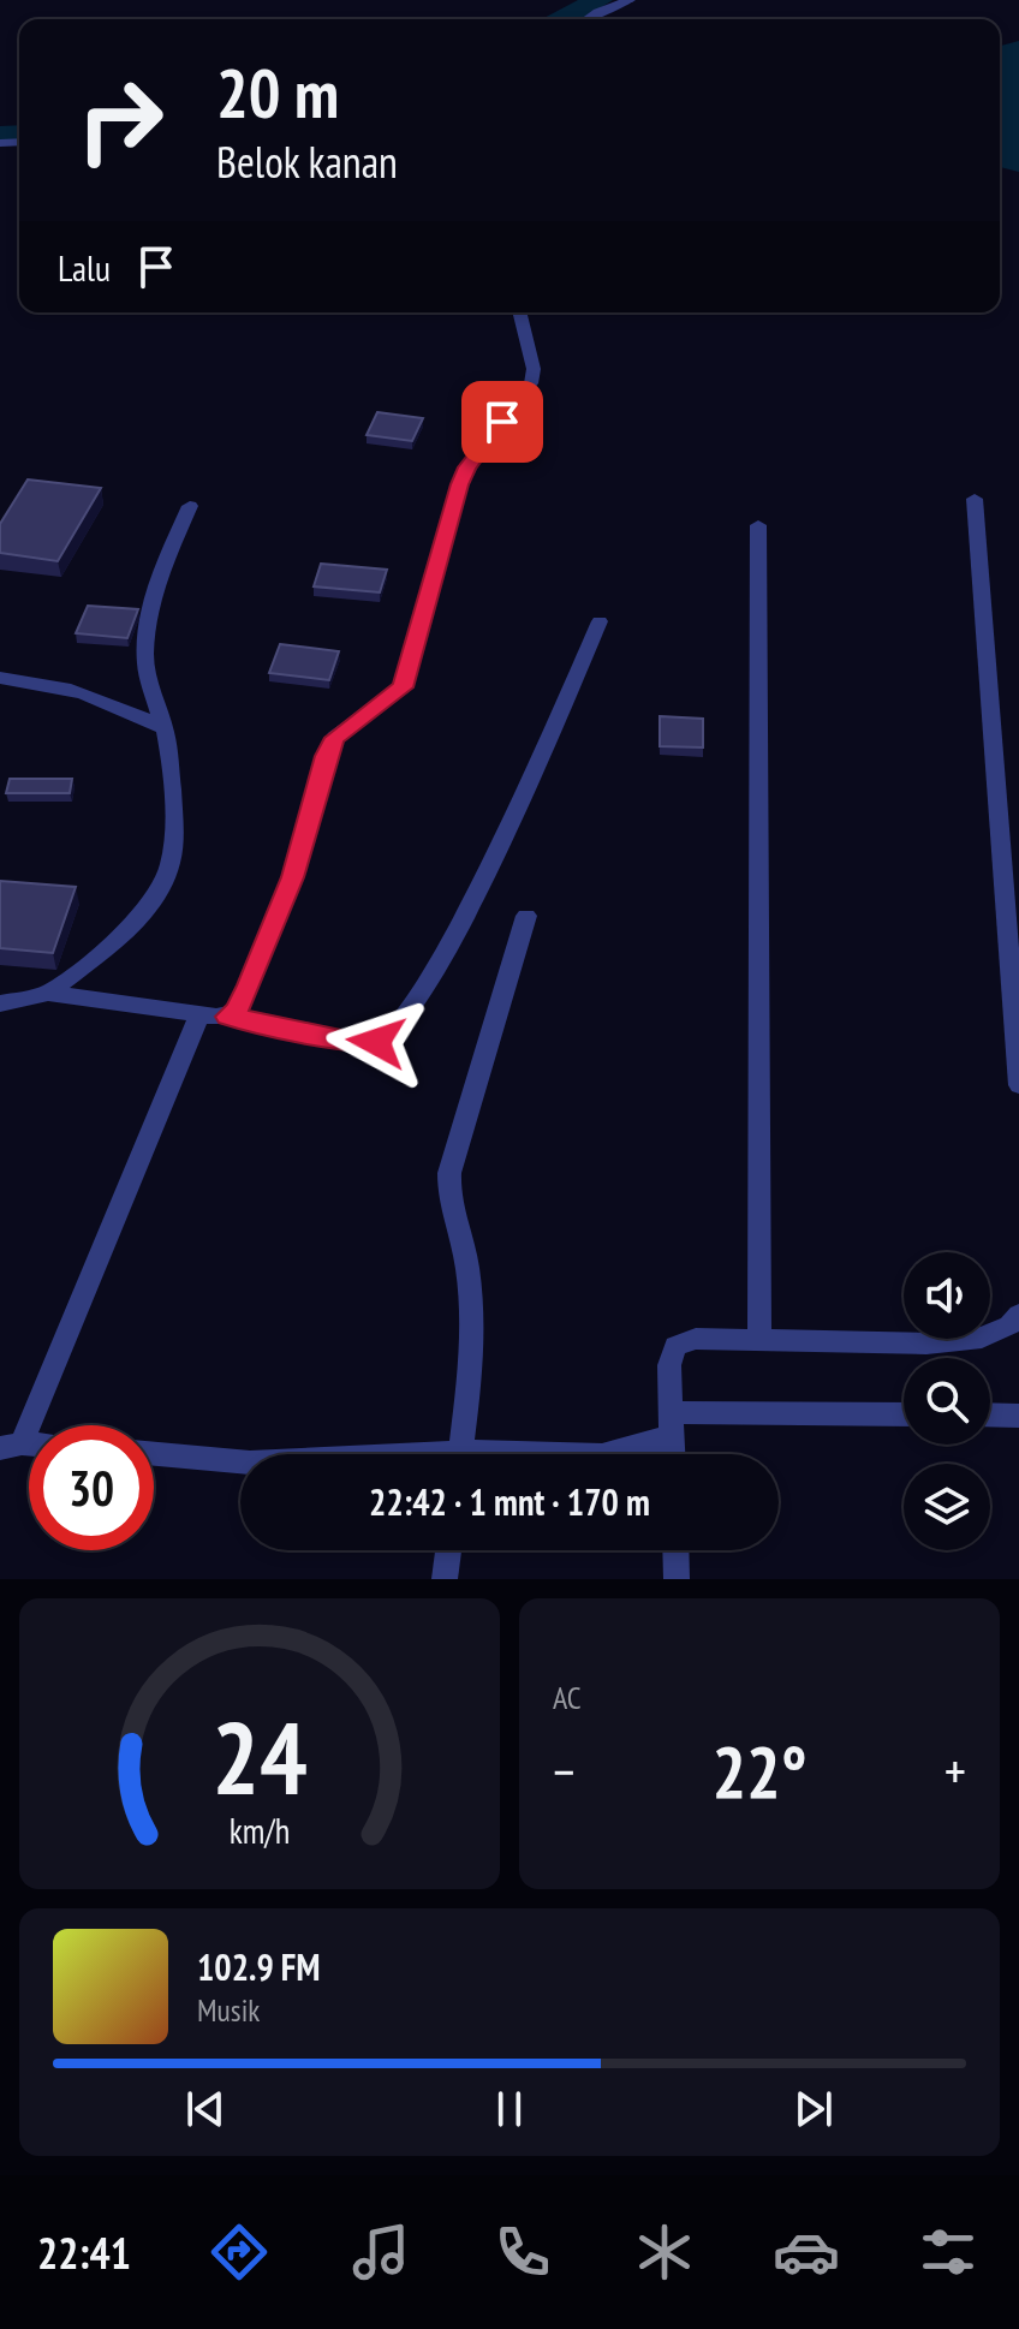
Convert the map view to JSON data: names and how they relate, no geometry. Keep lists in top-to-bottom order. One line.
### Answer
{"page":{"turn":["20 m","Belok kanan"],"then":"Lalu","limit":"30","trip":"22:42 · 1 mnt · 170 m","tile":"AC","heat":["−","22°","+"],"song":["102.9 FM","Musik"],"tabs":"22:41","gauge":["24","km/h"]}}
